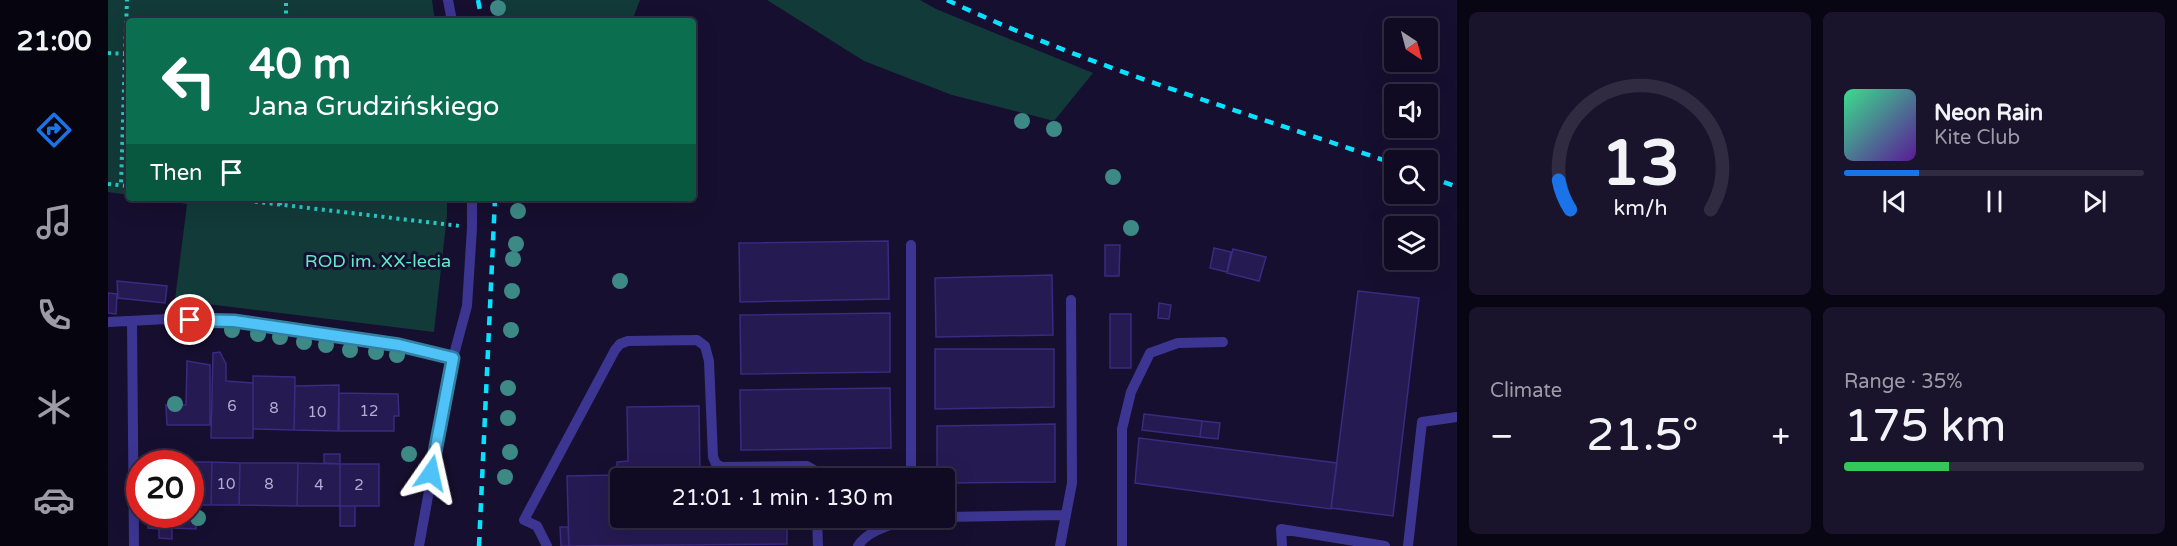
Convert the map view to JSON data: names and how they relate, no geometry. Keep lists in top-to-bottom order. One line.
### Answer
{"parks":["ROD im. XX-lecia"],"house_numbers":["6","8","12","10","10","8","4","2"],"north":"bottom right","page":{"tabs":"21:00","turn":["40 m","Jana Grudzińskiego"],"song":["Neon Rain","Kite Club"],"then":"Then","tile":["Climate",["Range · 35%","175 km"]],"heat":["−","21.5°","+"],"limit":"20","trip":"21:01 · 1 min · 130 m","gauge":["13","km/h"]}}
